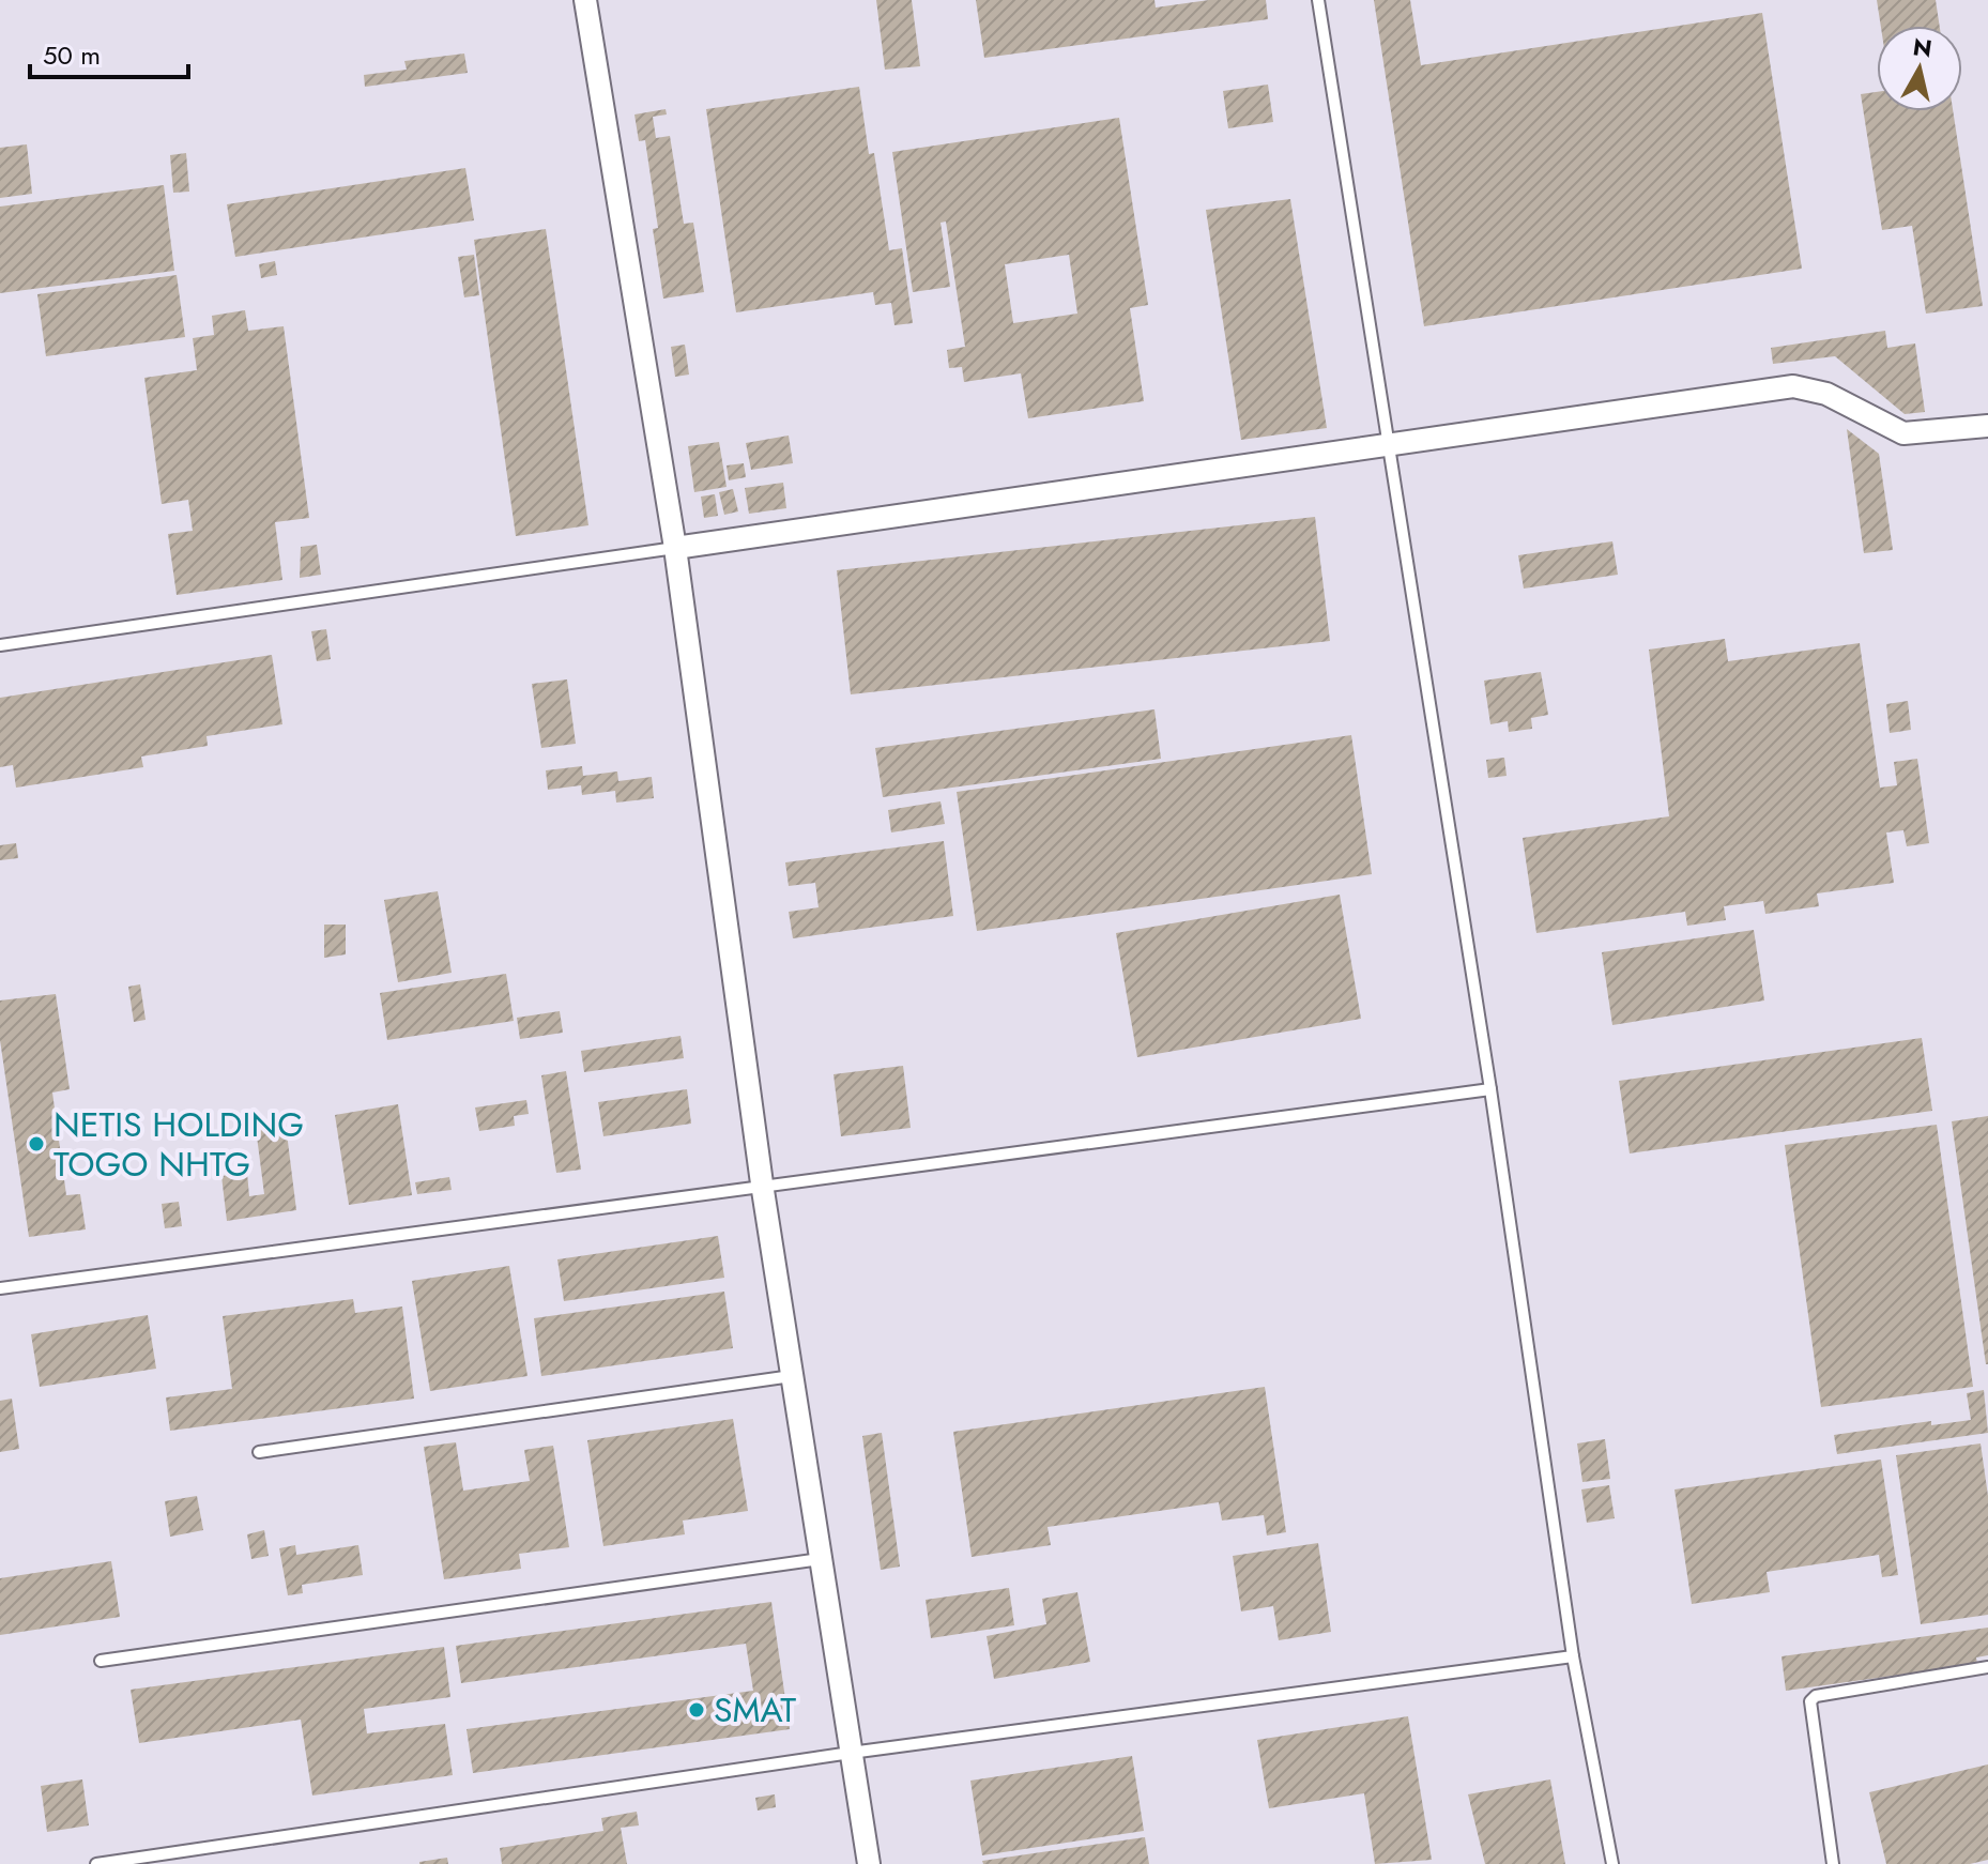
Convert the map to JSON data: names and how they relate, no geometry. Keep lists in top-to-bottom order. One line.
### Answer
{"places":["NETIS HOLDING TOGO NHTG","SMAT"],"scale_bar":"50 m","north":"top"}
